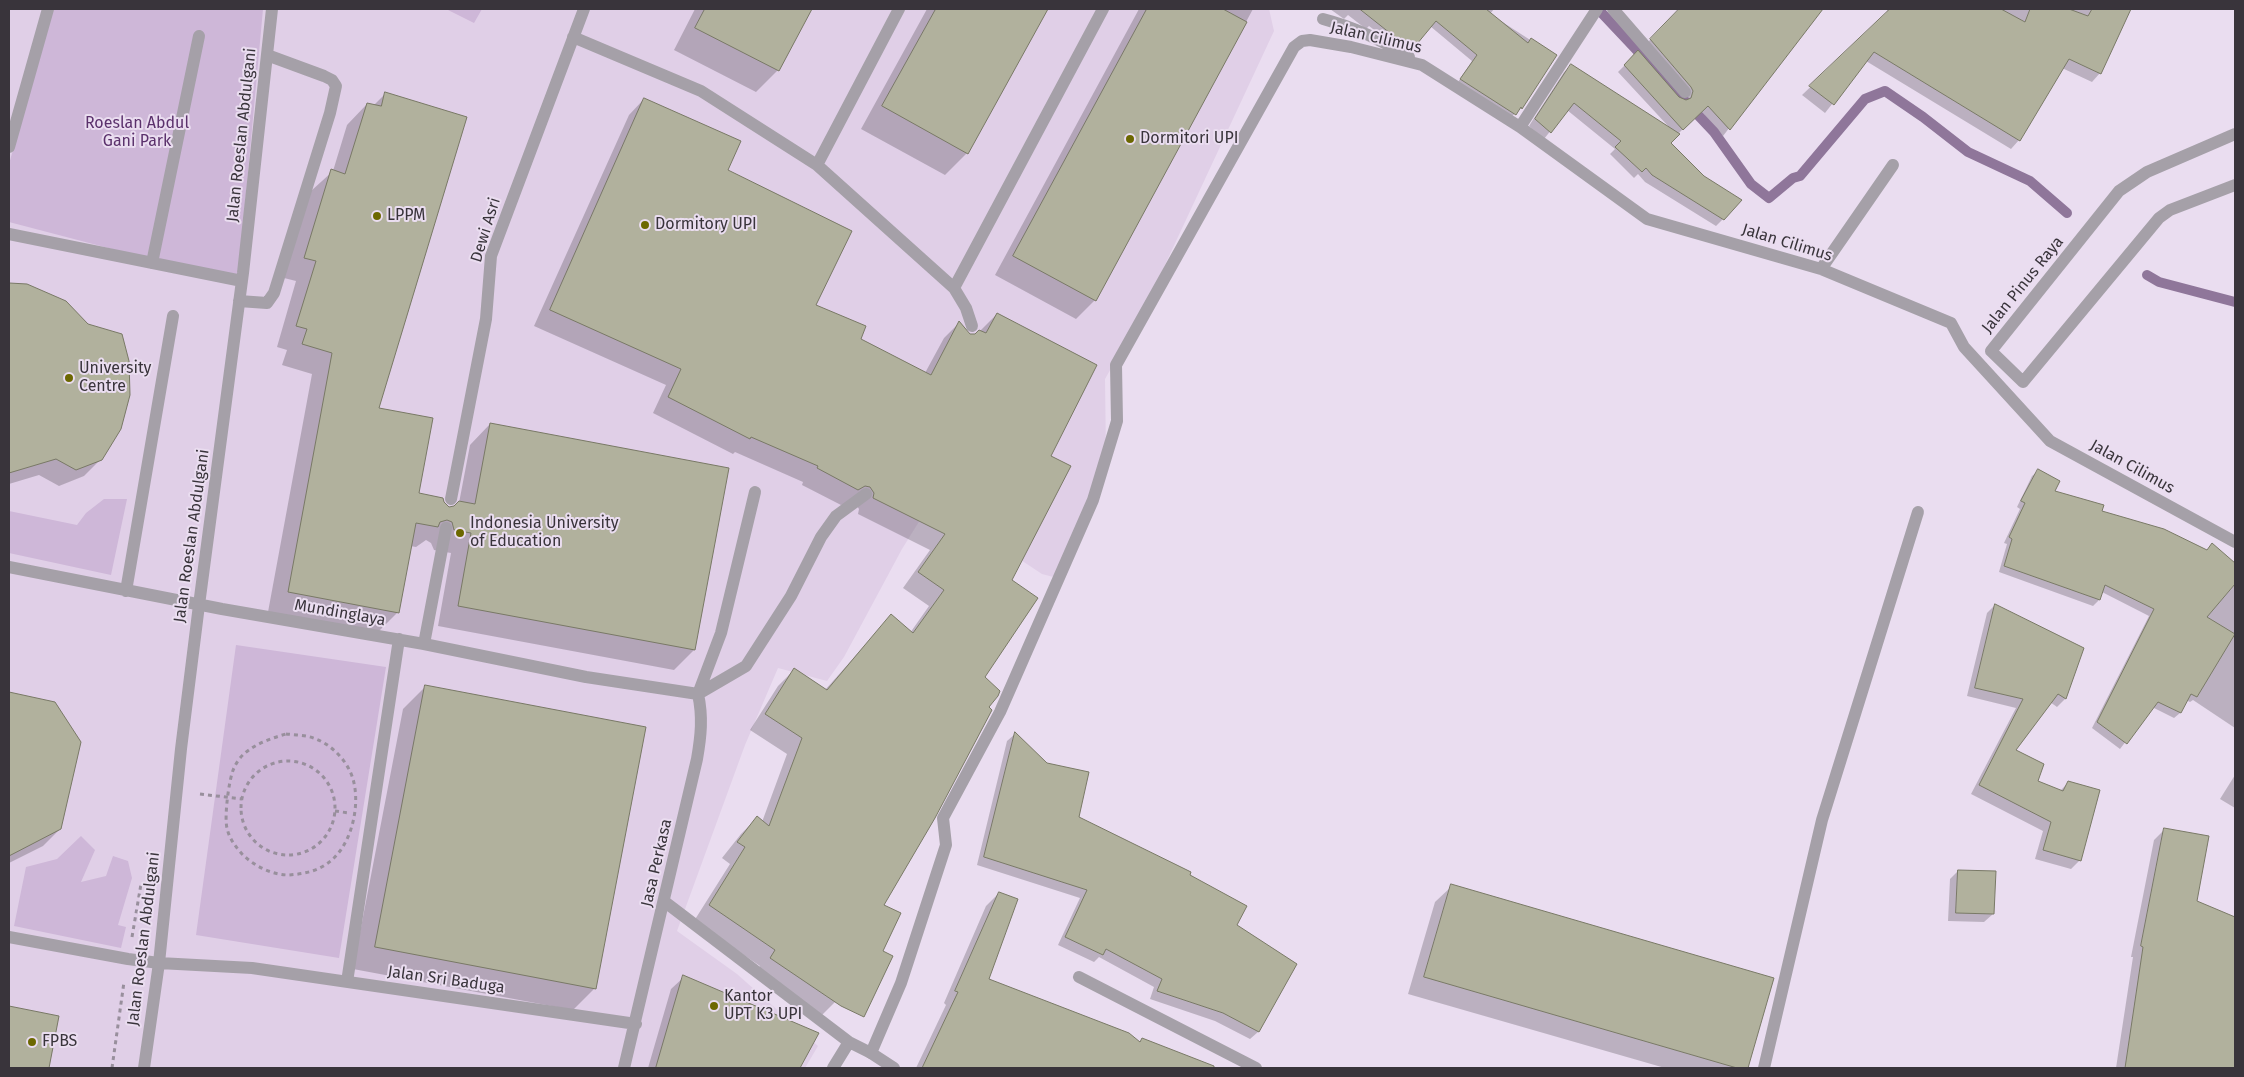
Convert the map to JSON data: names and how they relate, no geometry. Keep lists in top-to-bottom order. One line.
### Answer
{"streets":{"street":["Jalan Cilimus","Jalan Roeslan Abdulgani","Dewi Asri","Jalan Pinus Raya","Mundinglaya","Jasa Perkasa","Jalan Sri Baduga"]},"crossings":[["Jalan Roeslan Abdulgani","Mundinglaya"],["Jalan Roeslan Abdulgani","Jalan Sri Baduga"],["Mundinglaya","Jasa Perkasa"],["Jasa Perkasa","Jalan Sri Baduga"]],"parks":["Roeslan Abdul Gani Park"],"places":["Dormitori UPI","LPPM","Dormitory UPI","University Centre","Indonesia University of Education","Kantor UPT K3 UPI","FPBS"]}
